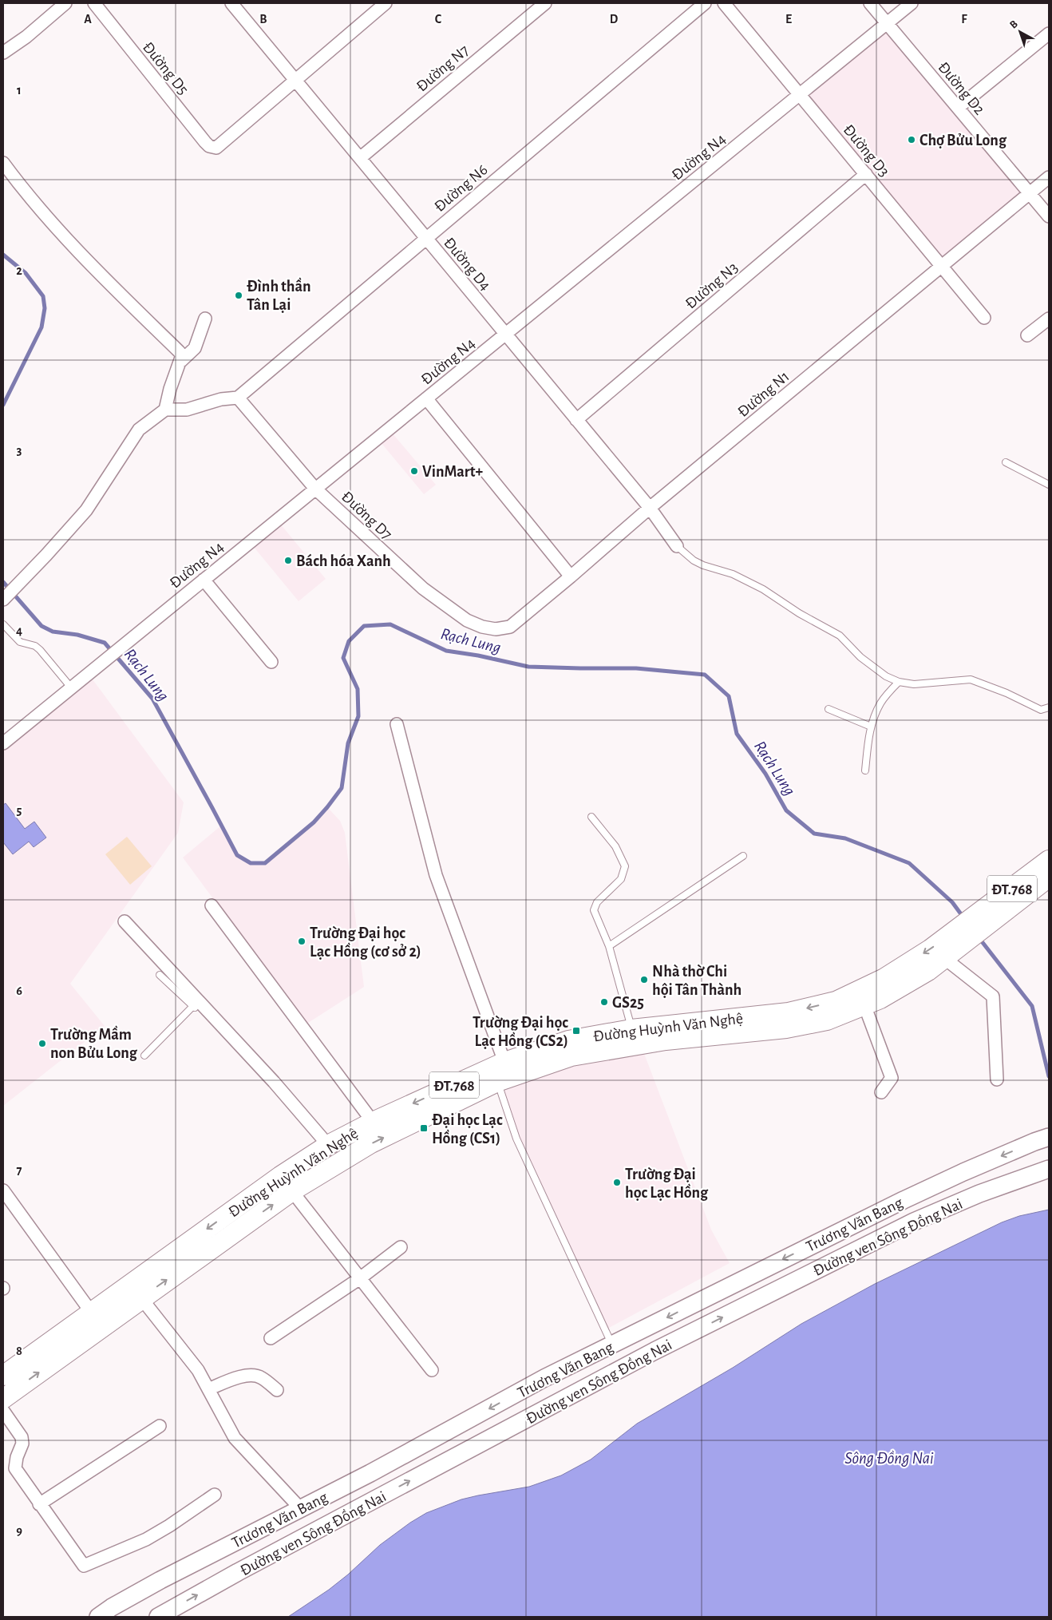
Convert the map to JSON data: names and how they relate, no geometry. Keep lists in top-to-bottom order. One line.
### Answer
{"streets":{"main road":["ĐT.768","Đường Huỳnh Văn Nghệ","Trương Văn Bang","Đường ven Sông Đồng Nai"],"street":["Đường D5","Đường N7","Đường D2","Đường D3","Đường N4","Đường N6","Đường D4","Đường N3","Đường N1","Đường D7"]},"crossings":[["Đường D5","Đường D4"],["Đường N7","Đường D4"],["Đường D2","Đường N4"],["Đường D2","Đường N1"],["Đường D3","Đường N4"],["Đường D3","Đường N3"],["Đường D3","Đường N1"],["Đường N4","Đường D4"],["Đường N4","Đường D7"],["Đường N6","Đường D4"],["Đường N6","Đường D7"],["Đường D4","Đường N3"],["Đường D4","Đường N1"],["Đường N1","Đường D7"]],"one_way":["Trương Văn Bang","Đường ven Sông Đồng Nai"],"water":["Rạch Lung","Sông Đồng Nai"],"places":{"other":["Chợ Bửu Long","Đình thần Tân Lại","VinMart+","Bách hóa Xanh","Trường Đại học Lạc Hồng (cơ sở 2)","Nhà thờ Chi hội Tân Thành","GS25","Trường Mầm non Bửu Long","Trường Đại học Lạc Hồng"],"transit":["Trường Đại học Lạc Hồng (CS2)","Đại học Lạc Hồng (CS1)"]},"north":"top left","grid":{"columns":["A","B","C","D","E","F"],"rows":["1","2","3","4","5","6","7","8","9"]}}
